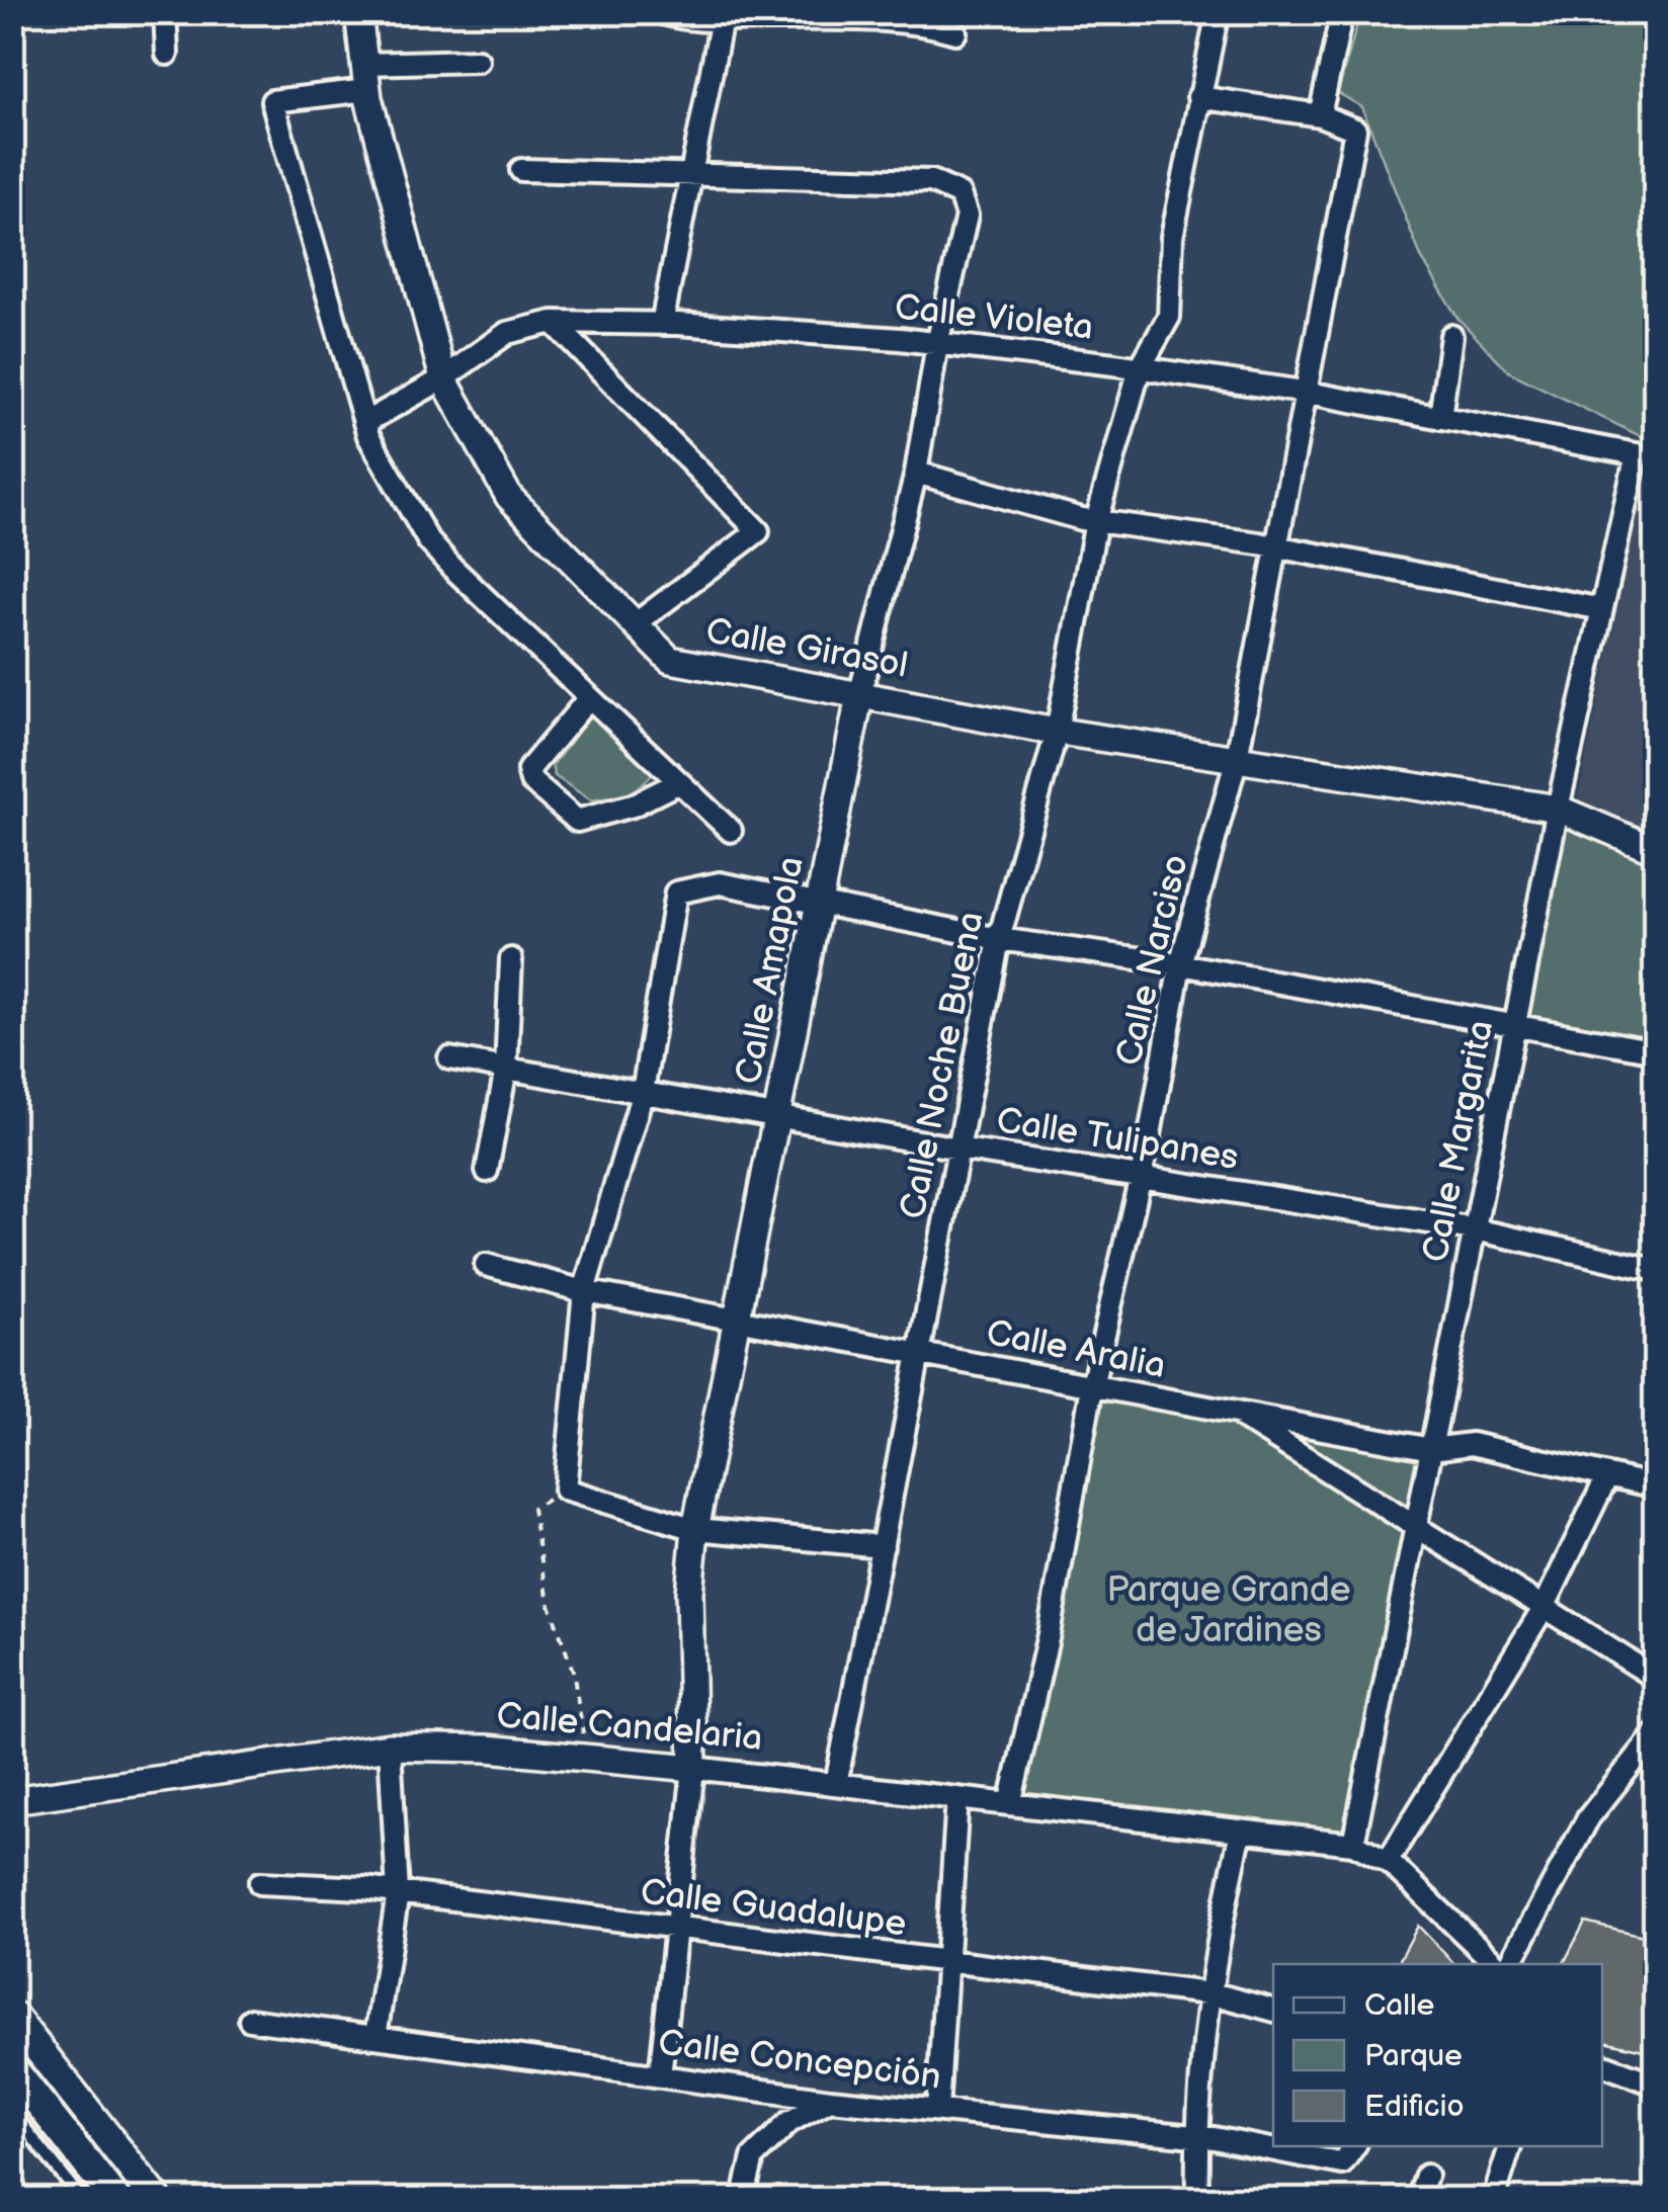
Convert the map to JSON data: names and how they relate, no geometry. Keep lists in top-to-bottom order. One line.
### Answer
{"streets":{"street":["Calle Violeta","Calle Girasol","Calle Narciso","Calle Amapola","Calle Noche Buena","Calle Tulipanes","Calle Margarita","Calle Aralia","Calle Candelaria","Calle Guadalupe","Calle Concepción"]},"crossings":[["Calle Violeta","Calle Girasol"],["Calle Violeta","Calle Narciso"],["Calle Violeta","Calle Amapola"],["Calle Violeta","Calle Noche Buena"],["Calle Violeta","Calle Margarita"],["Calle Girasol","Calle Narciso"],["Calle Girasol","Calle Amapola"],["Calle Girasol","Calle Noche Buena"],["Calle Girasol","Calle Margarita"],["Calle Narciso","Calle Tulipanes"],["Calle Narciso","Calle Aralia"],["Calle Narciso","Calle Candelaria"],["Calle Amapola","Calle Tulipanes"],["Calle Amapola","Calle Aralia"],["Calle Amapola","Calle Candelaria"],["Calle Noche Buena","Calle Tulipanes"],["Calle Noche Buena","Calle Aralia"],["Calle Noche Buena","Calle Candelaria"],["Calle Tulipanes","Calle Margarita"],["Calle Margarita","Calle Aralia"],["Calle Margarita","Calle Candelaria"]],"parks":["Parque Grande de Jardines"],"legend":["Calle","Parque","Edificio"]}
